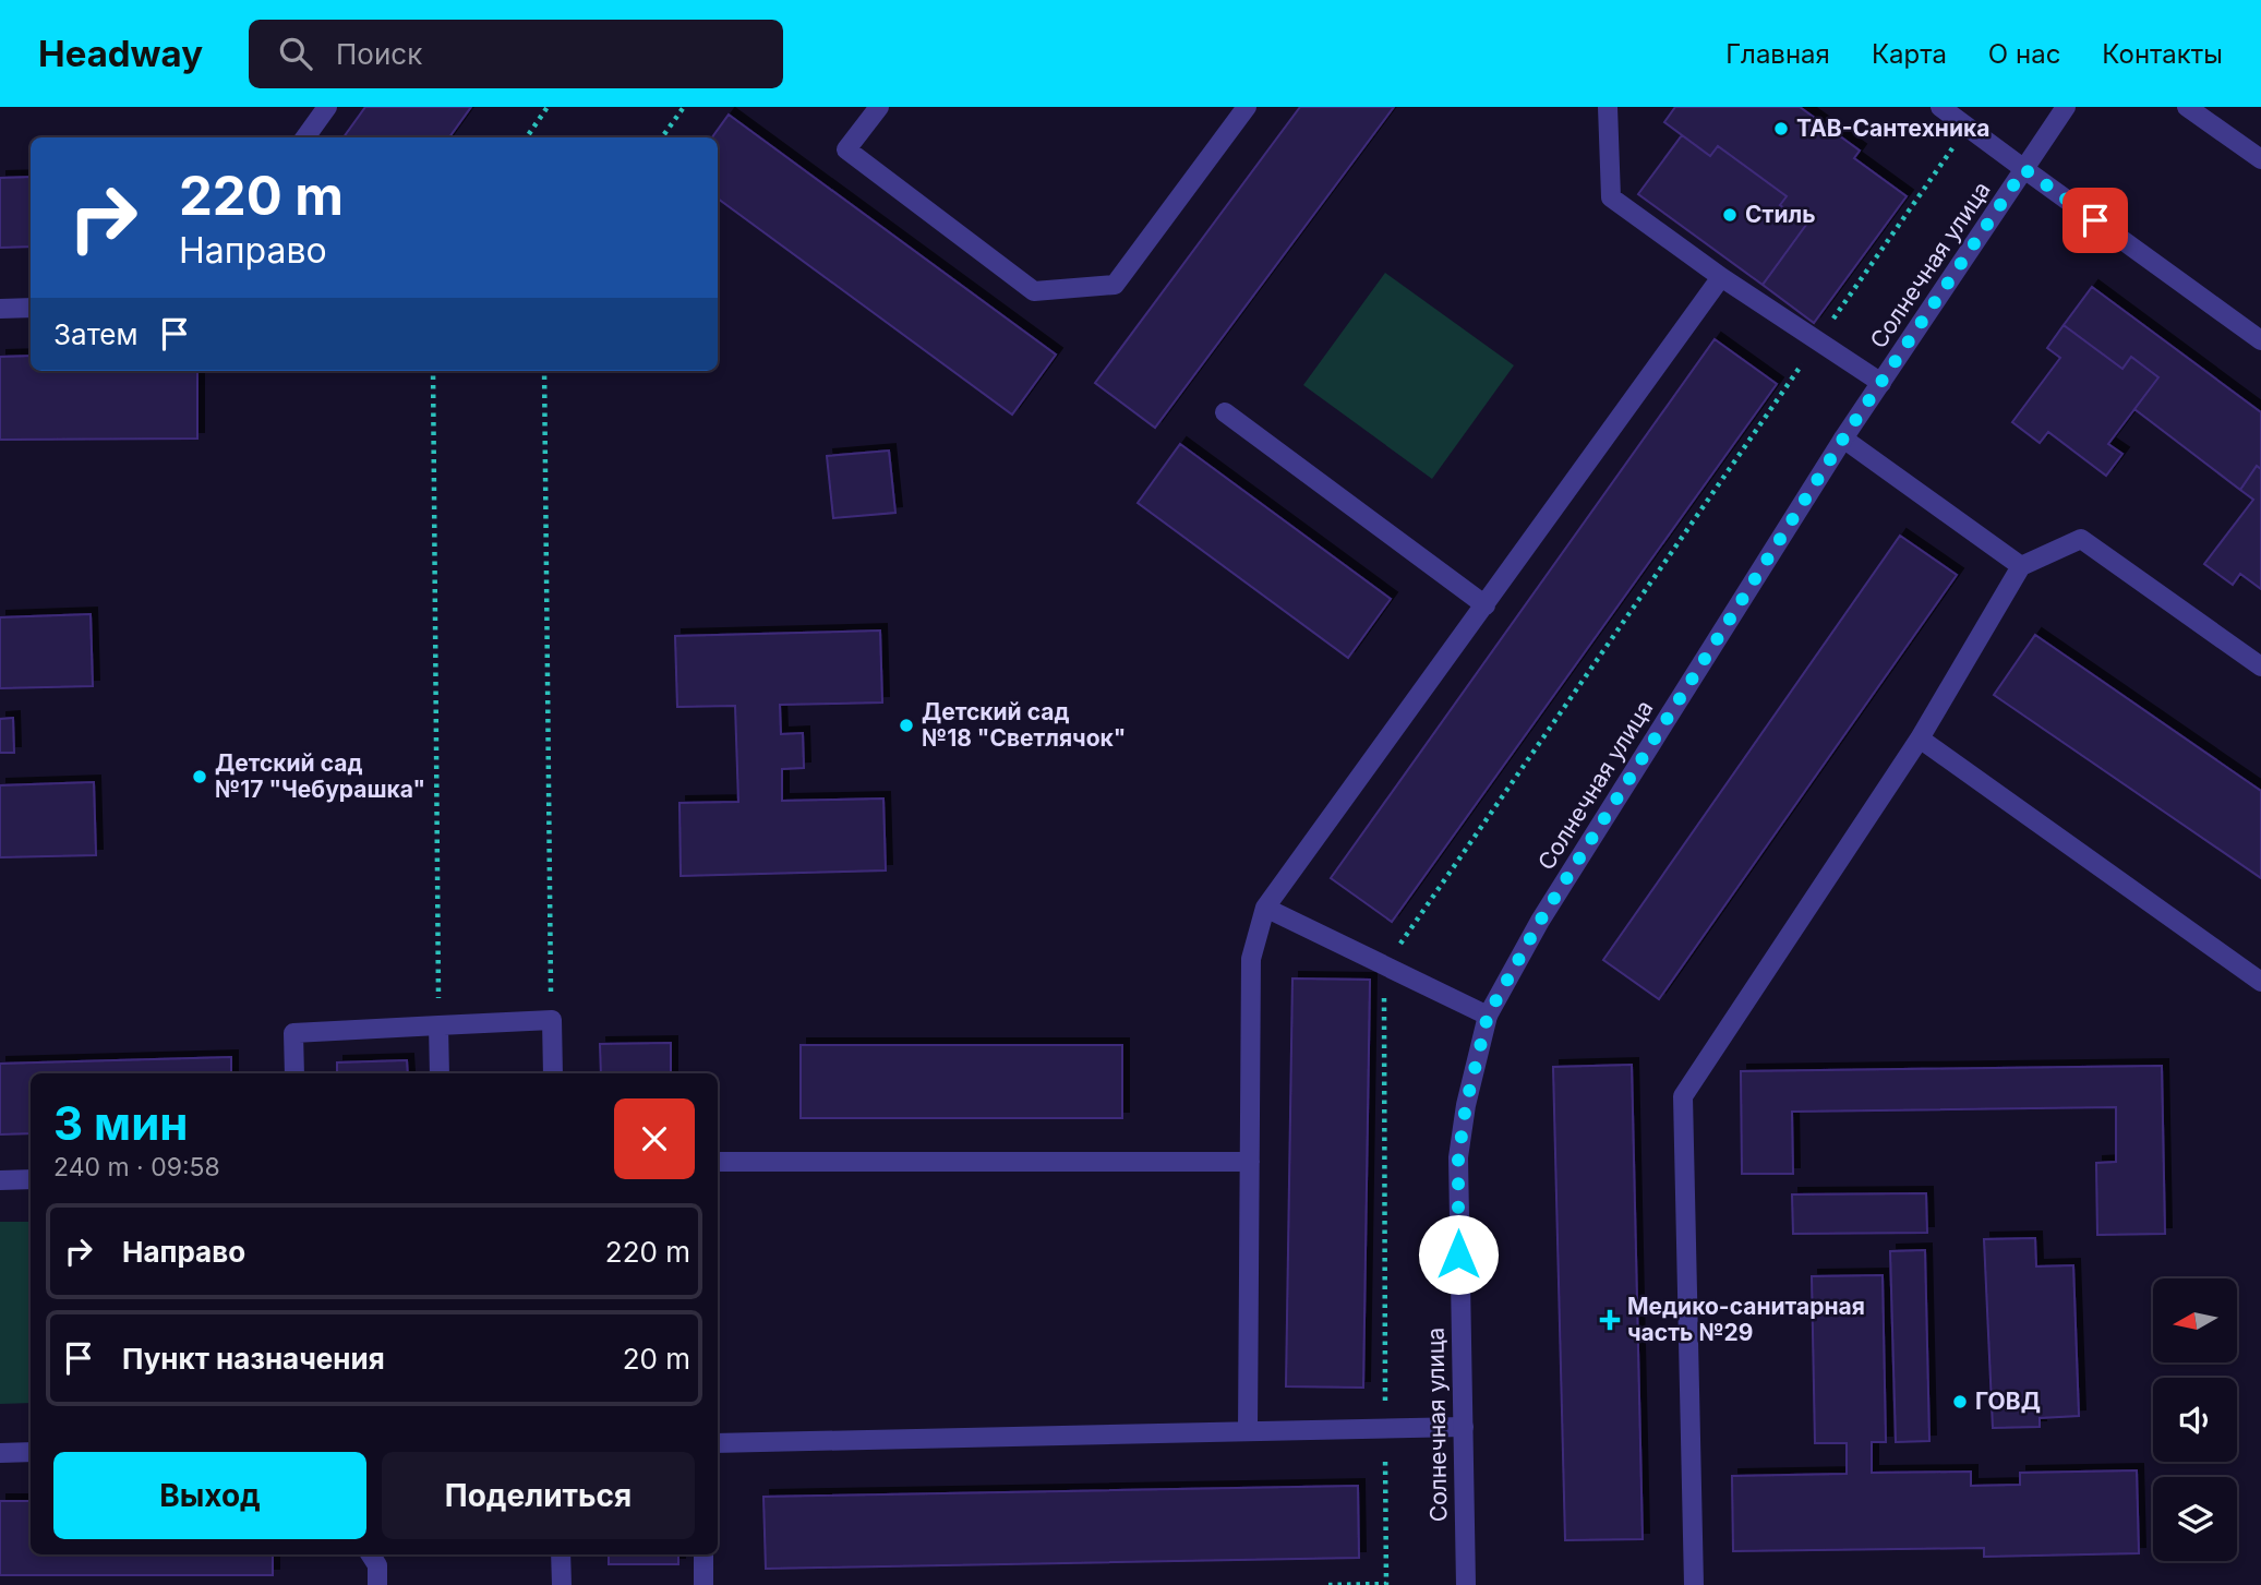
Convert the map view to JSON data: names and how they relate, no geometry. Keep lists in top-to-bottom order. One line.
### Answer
{"streets":{"street":["Солнечная улица"]},"places":{"other":["ТАВ-Сантехника","Стиль","Детский сад №18 \"Светлячок\"","Детский сад №17 \"Чебурашка\"","ГОВД"],"health":["Медико-санитарная часть №29"]},"north":"left","page":{"header":"Headway","search":"Поиск","nav":["Главная","Карта","О нас","Контакты"],"turn":["220 m","Направо"],"then":"Затем","heading":["3 мин","240 m · 09:58"],"list":[{"name":"Направо","value":"220 m"},{"name":"Пункт назначения","value":"20 m"}],"buttons":["Выход","Поделиться"]}}
